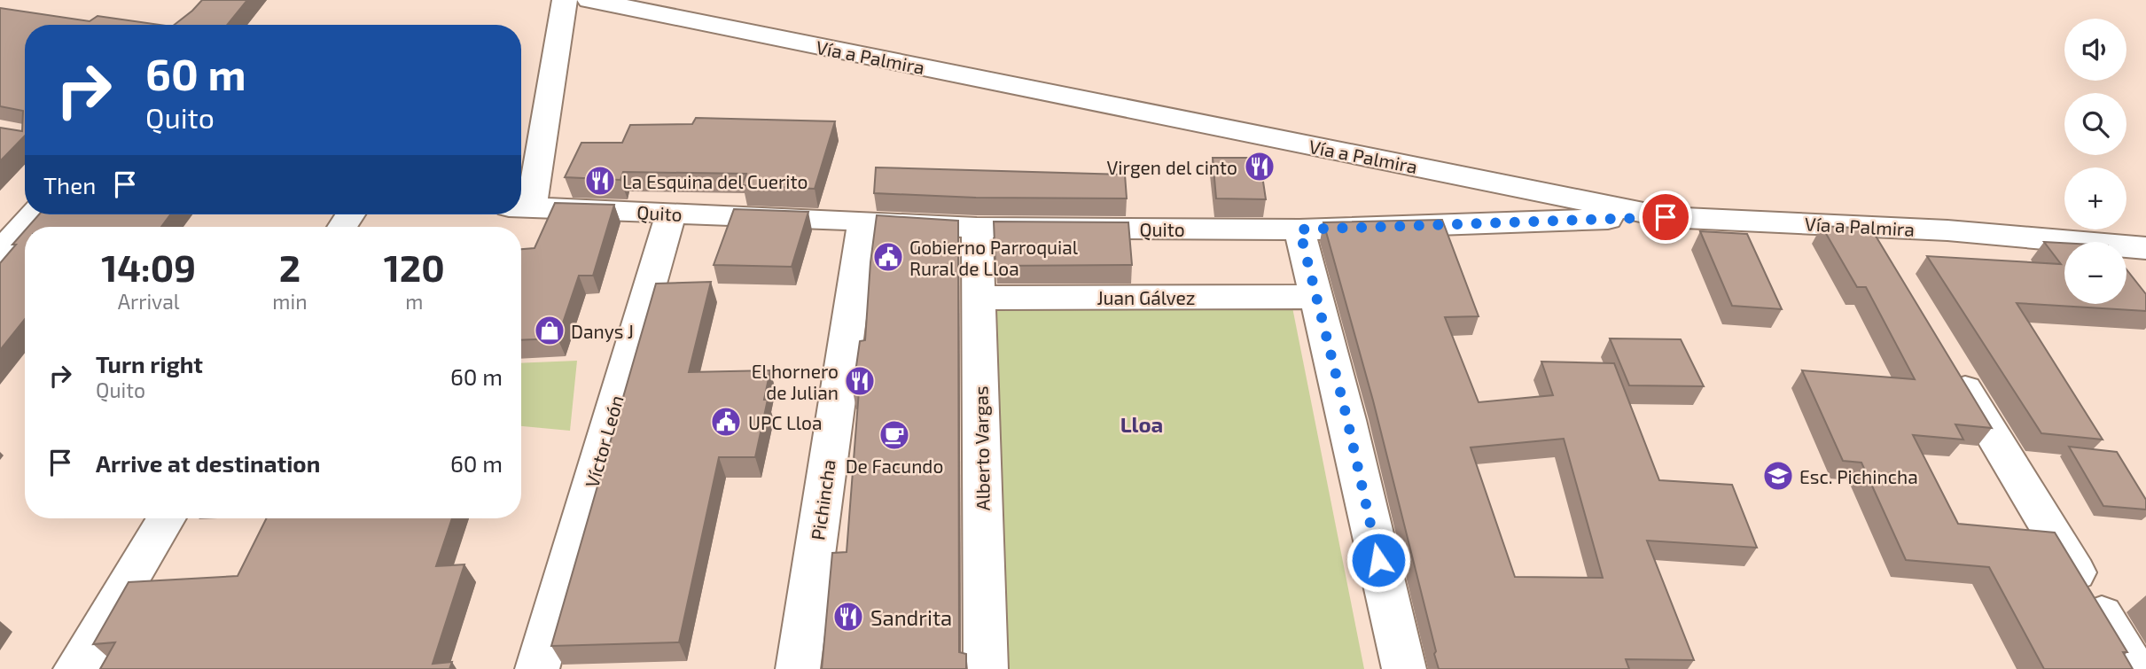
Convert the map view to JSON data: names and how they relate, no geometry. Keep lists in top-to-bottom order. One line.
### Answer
{"streets":{"street":["Vía a Palmira","Quito","Juan Gálvez","Víctor León","Alberto Vargas","Pichincha"]},"crossings":[["Vía a Palmira","Quito"],["Quito","Víctor León"],["Quito","Alberto Vargas"],["Quito","Pichincha"],["Juan Gálvez","Alberto Vargas"]],"districts":["Lloa"],"places":{"restaurant":["Virgen del cinto","La Esquina del Cuerito","El hornero de Julian","Sandrita"],"public building":["Gobierno Parroquial Rural de Lloa","UPC Lloa"],"shop":["Danys J"],"cafe":["De Facundo"],"school or university":["Esc. Pichincha"]},"page":{"map_buttons":["+","−"],"turn":["60 m","Quito"],"then":"Then","eta":["14:09","Arrival","2","min","120","m"],"list":[{"name":"Turn right","note":"Quito","value":"60 m"},{"name":"Arrive at destination","value":"60 m"}]}}
